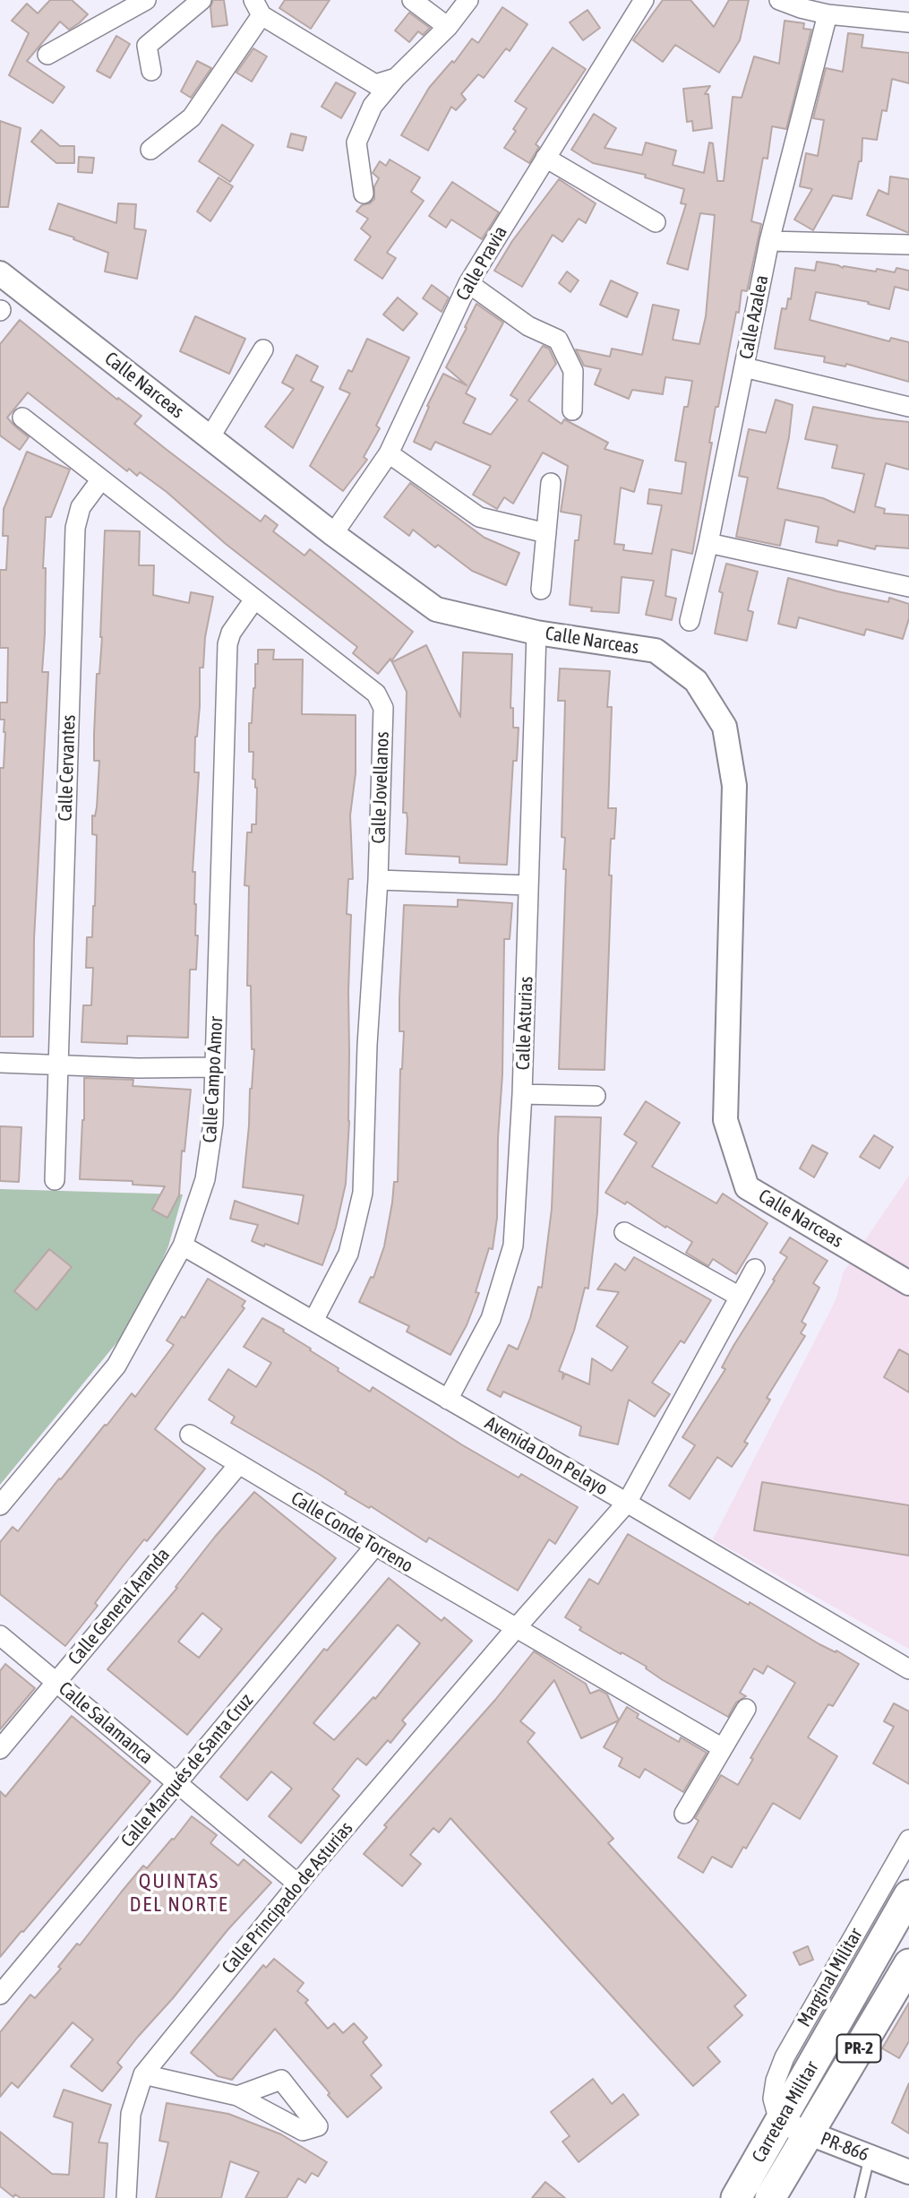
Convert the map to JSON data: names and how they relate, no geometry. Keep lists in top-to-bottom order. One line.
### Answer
{"streets":{"main road":["PR-2","Carretera Militar"],"street":["Calle Pravia","Calle Azalea","Calle Narceas","Calle Cervantes","Calle Jovellanos","Calle Asturias","Calle Campo Amor","Avenida Don Pelayo","Calle Conde Torreno","Calle General Aranda","Calle Salamanca","Calle Marqués de Santa Cruz","Calle Principado de Asturias","Marginal Militar","PR-866"]},"crossings":[["Calle Pravia","Calle Narceas"],["Calle Narceas","Calle Asturias"],["Calle Cervantes","Calle Jovellanos"],["Calle Jovellanos","Calle Campo Amor"],["Calle Jovellanos","Avenida Don Pelayo"],["Calle Asturias","Avenida Don Pelayo"],["Calle Campo Amor","Avenida Don Pelayo"],["Avenida Don Pelayo","Calle Principado de Asturias"],["Calle Conde Torreno","Calle General Aranda"],["Calle Conde Torreno","Calle Marqués de Santa Cruz"],["Calle Conde Torreno","Calle Principado de Asturias"],["Calle General Aranda","Calle Salamanca"],["Calle Salamanca","Calle Marqués de Santa Cruz"],["Calle Salamanca","Calle Principado de Asturias"],["Marginal Militar","Carretera Militar"],["Marginal Militar","PR-866"],["Carretera Militar","PR-866"]],"districts":["QUINTAS DEL NORTE"]}
